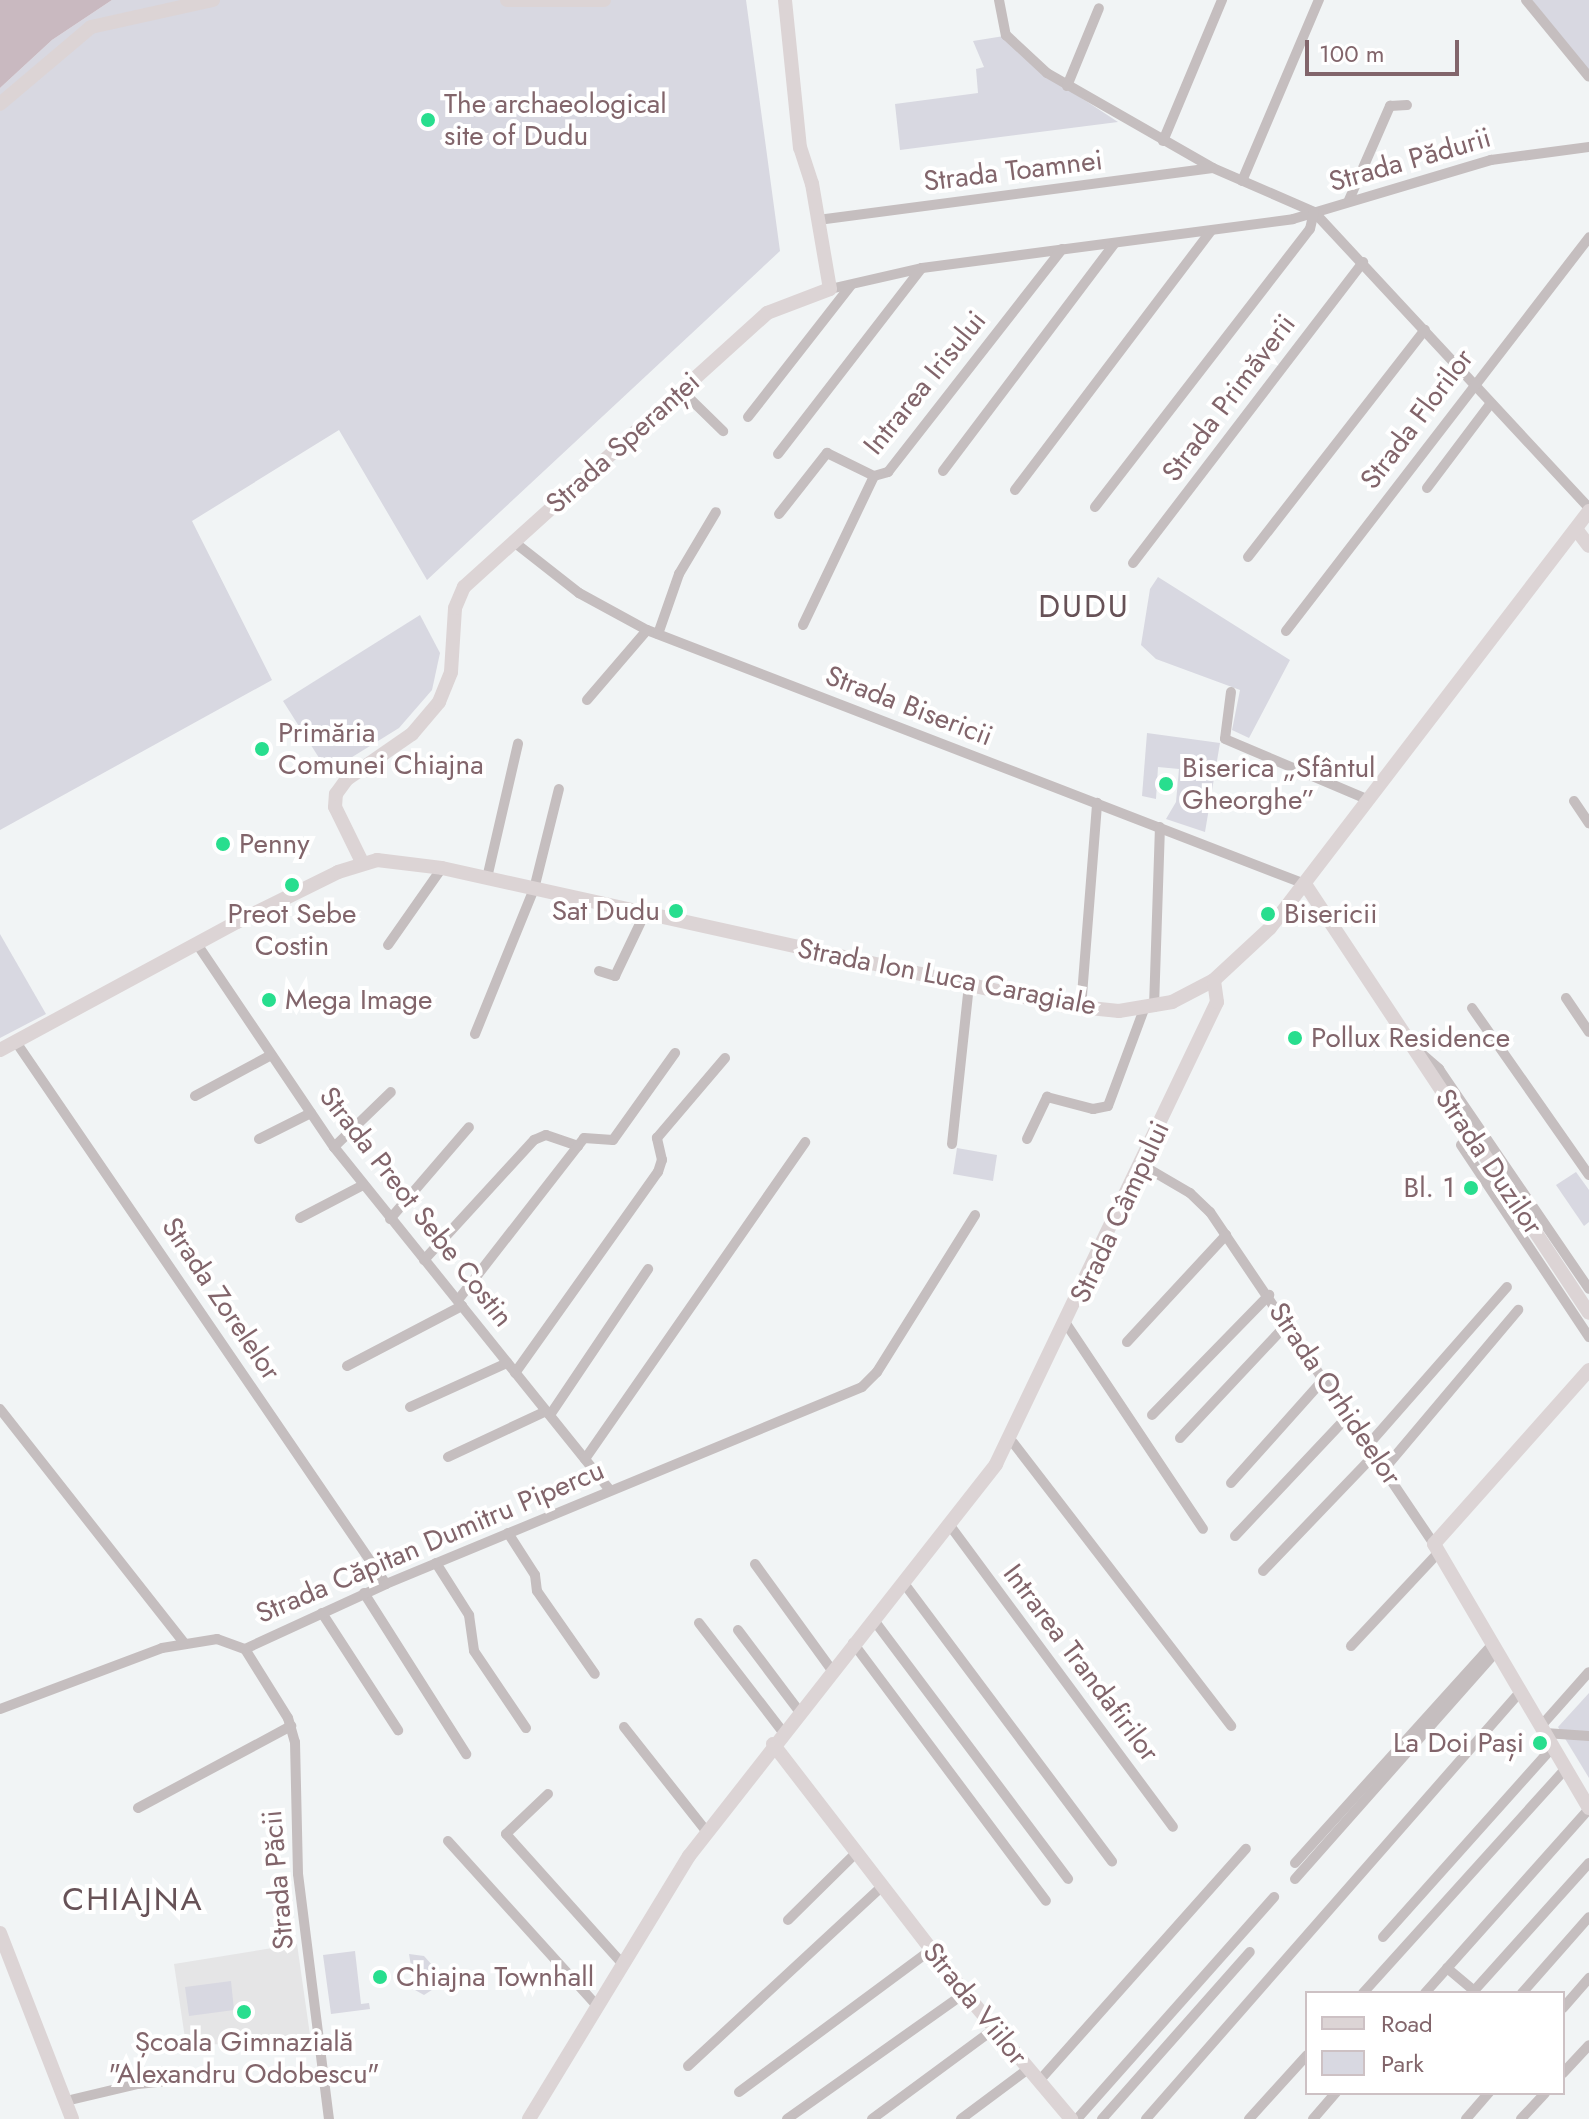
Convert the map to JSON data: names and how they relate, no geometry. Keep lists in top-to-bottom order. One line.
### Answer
{"streets":{"street":["Strada Pădurii","Strada Toamnei","Intrarea Irisului","Strada Primăverii","Strada Florilor","Strada Speranței","Strada Bisericii","Strada Ion Luca Caragiale","Strada Duzilor","Strada Preot Sebe Costin","Strada Câmpului","Strada Zorelelor","Strada Orhideelor","Strada Căpitan Dumitru Pipercu","Intrarea Trandafirilor","Strada Păcii","Strada Viilor"]},"crossings":[["Strada Pădurii","Strada Toamnei"],["Strada Pădurii","Strada Speranței"],["Intrarea Irisului","Strada Speranței"],["Strada Speranței","Strada Bisericii"],["Strada Speranței","Strada Ion Luca Caragiale"],["Strada Bisericii","Strada Ion Luca Caragiale"],["Strada Bisericii","Strada Duzilor"],["Strada Ion Luca Caragiale","Strada Duzilor"],["Strada Ion Luca Caragiale","Strada Preot Sebe Costin"],["Strada Ion Luca Caragiale","Strada Câmpului"],["Strada Ion Luca Caragiale","Strada Zorelelor"],["Strada Preot Sebe Costin","Strada Căpitan Dumitru Pipercu"],["Strada Câmpului","Strada Orhideelor"],["Strada Câmpului","Intrarea Trandafirilor"],["Strada Câmpului","Strada Viilor"],["Strada Zorelelor","Strada Căpitan Dumitru Pipercu"],["Strada Căpitan Dumitru Pipercu","Strada Păcii"]],"districts":["DUDU","CHIAJNA"],"places":["The archaeological site of Dudu","Primăria Comunei Chiajna","Biserica „Sfântul Gheorghe”","Penny","Preot Sebe Costin","Sat Dudu","Bisericii","Mega Image","Pollux Residence","Bl. 1","La Doi Pași","Chiajna Townhall","Școala Gimnazială \"Alexandru Odobescu\""],"legend":["Road","Park"],"scale_bar":"100 m"}
